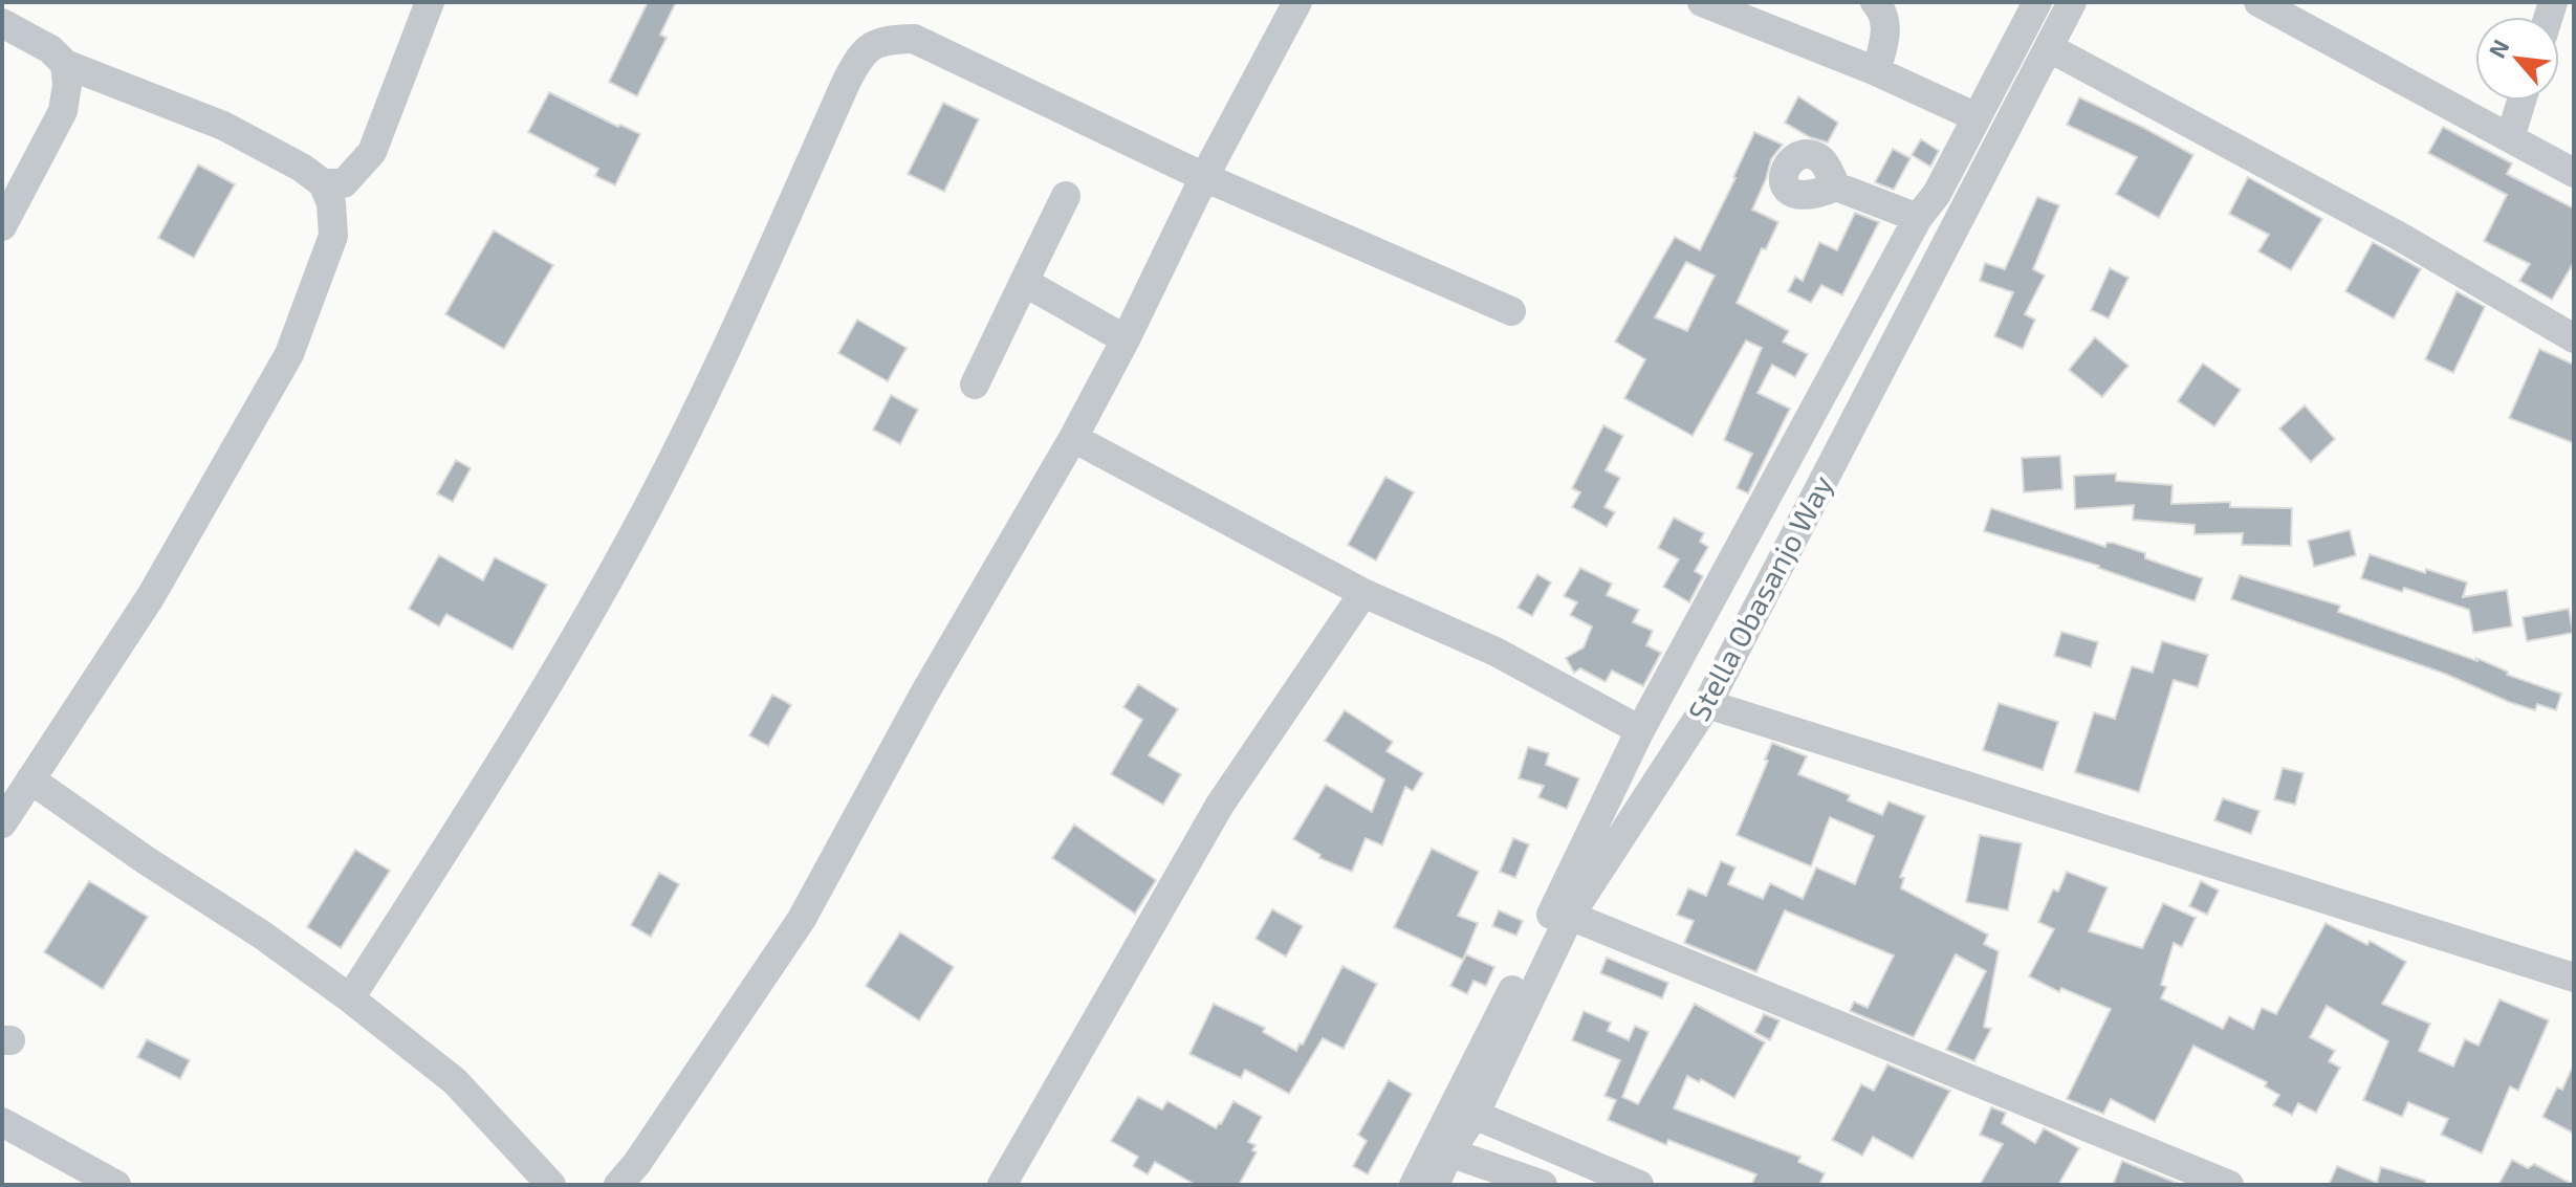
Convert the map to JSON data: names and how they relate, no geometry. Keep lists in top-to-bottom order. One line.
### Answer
{"streets":{"street":["Stella Obasanjo Way"]},"north":"top left"}
